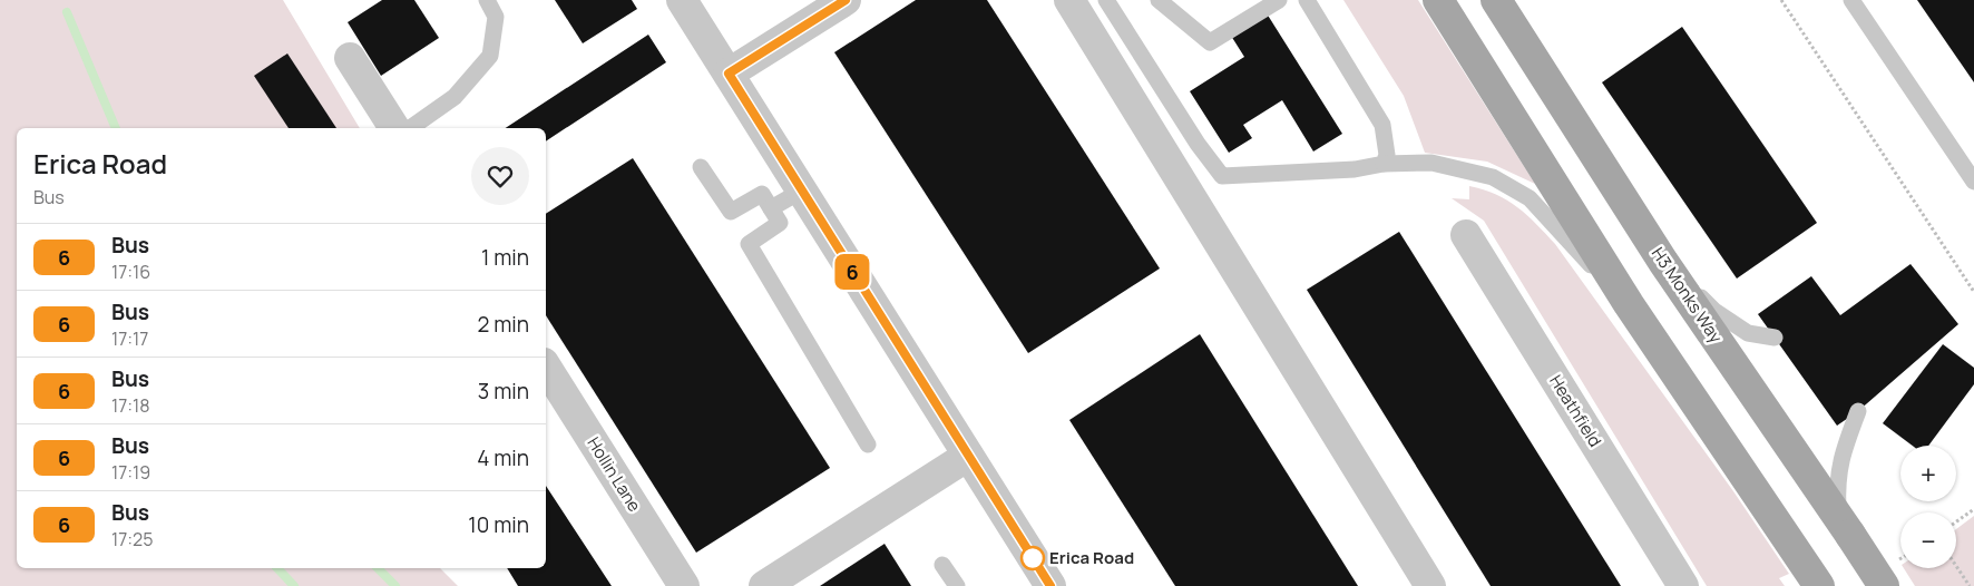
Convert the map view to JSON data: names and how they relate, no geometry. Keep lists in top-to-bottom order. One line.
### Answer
{"streets":{"main road":["H3 Monks Way"],"street":["Heathfield","Hollin Lane"]},"places":["Erica Road"],"lines":["bus line 6"],"page":{"on_map":"6","heading":["Erica Road","Bus"],"list":[{"mark":"6","name":"Bus","note":"17:16","value":"1 min"},{"mark":"6","name":"Bus","note":"17:17","value":"2 min"},{"mark":"6","name":"Bus","note":"17:18","value":"3 min"},{"mark":"6","name":"Bus","note":"17:19","value":"4 min"},{"mark":"6","name":"Bus","note":"17:25","value":"10 min"}],"map_buttons":["+","−"]}}
